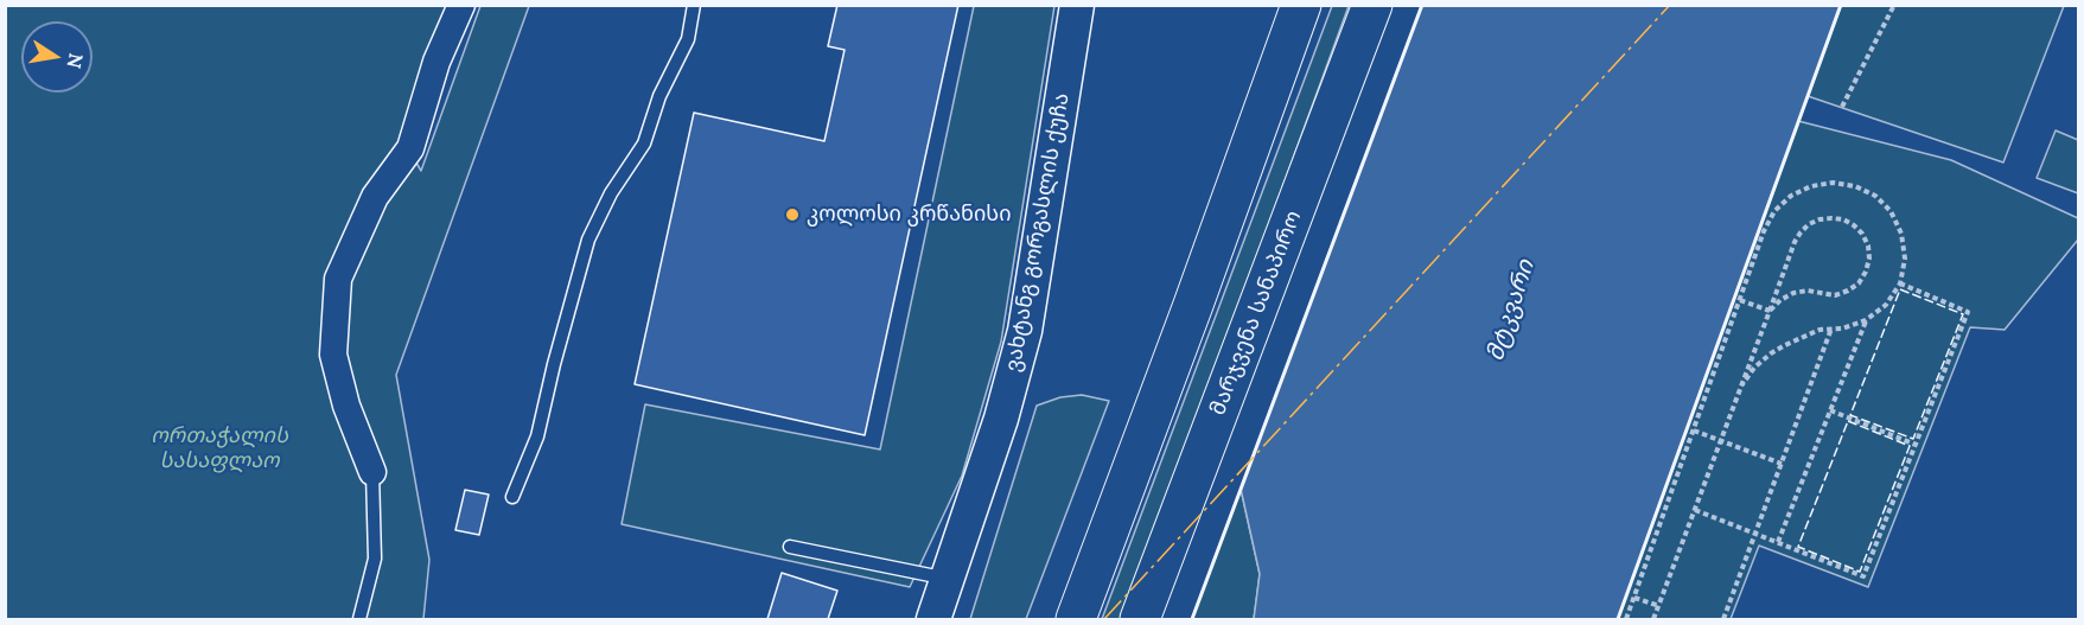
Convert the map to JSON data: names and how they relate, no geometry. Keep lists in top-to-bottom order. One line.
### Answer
{"streets":{"highway":["მარჯვენა სანაპირო"],"street":["ვახტანგ გორგასლის ქუჩა"]},"water":["მტკვარი"],"parks":["ორთაჭალის სასაფლაო"],"places":["კოლოსი კრწანისი"],"north":"right"}
